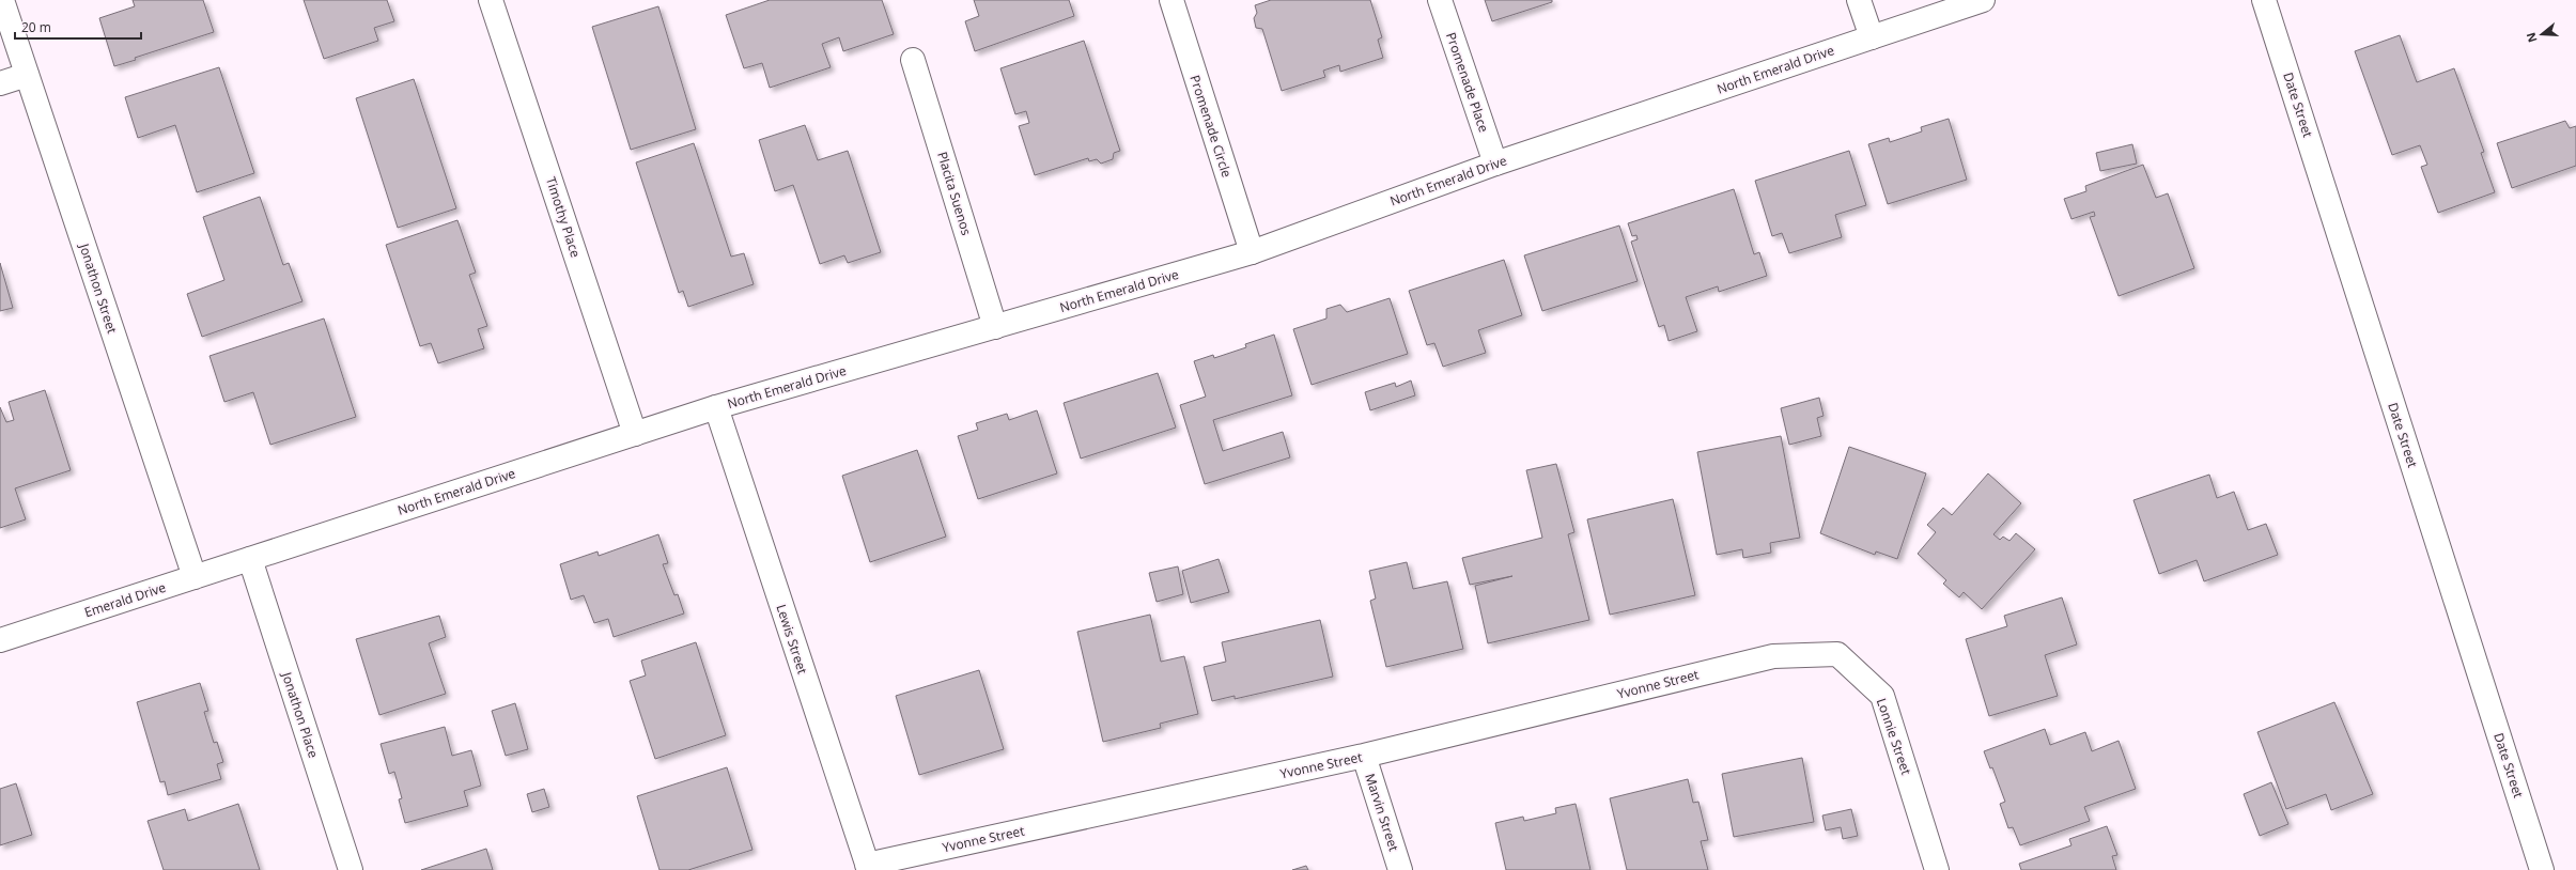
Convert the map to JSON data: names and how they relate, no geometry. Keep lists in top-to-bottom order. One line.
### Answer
{"streets":{"street":["North Emerald Drive","Promenade Place","Date Street","Promenade Circle","Placita Suenos","Timothy Place","Jonathon Street","Emerald Drive","Lewis Street","Yvonne Street","Jonathon Place","Lonnie Street","Marvin Street"]},"crossings":[["North Emerald Drive","Promenade Place"],["North Emerald Drive","Promenade Circle"],["North Emerald Drive","Placita Suenos"],["North Emerald Drive","Timothy Place"],["North Emerald Drive","Emerald Drive"],["North Emerald Drive","Lewis Street"],["North Emerald Drive","Jonathon Place"],["Jonathon Street","Emerald Drive"],["Emerald Drive","Jonathon Place"],["Lewis Street","Yvonne Street"],["Yvonne Street","Lonnie Street"],["Yvonne Street","Marvin Street"]],"scale_bar":"20 m","north":"left"}
